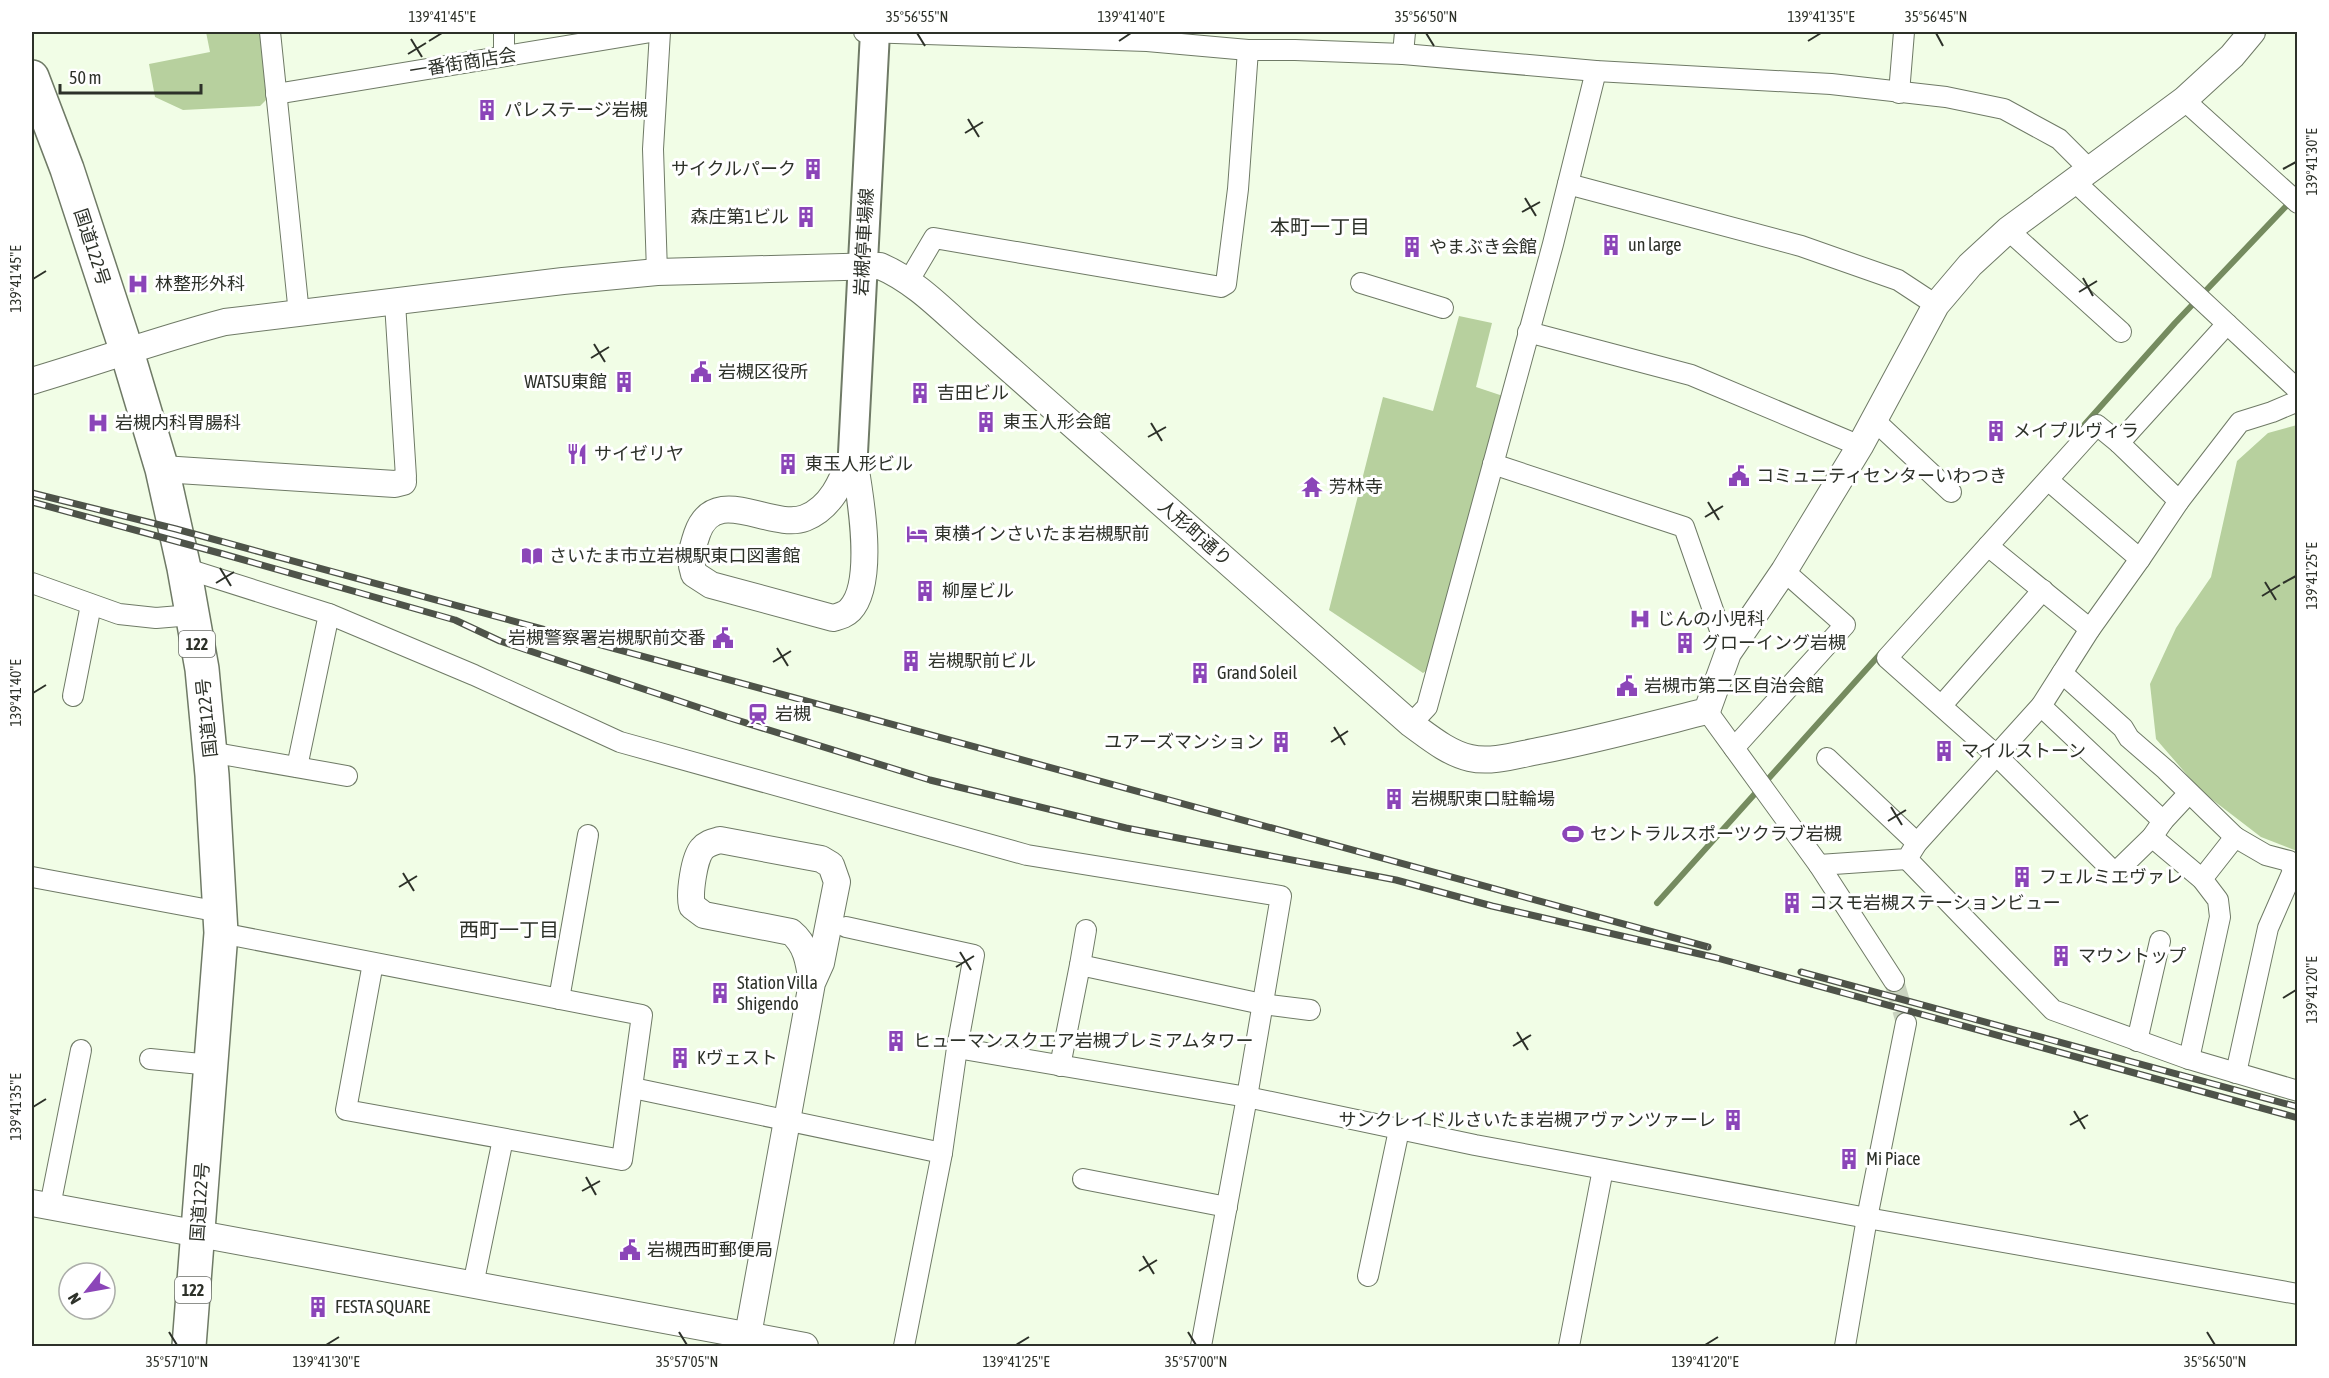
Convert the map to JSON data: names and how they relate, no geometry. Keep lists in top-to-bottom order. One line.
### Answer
{"streets":{"highway":["国道122号","122"],"main road":["岩槻停車場線"],"street":["一番街商店会","人形町通り"]},"crossings":[["岩槻停車場線","人形町通り"],["国道122号","人形町通り"]],"districts":["本町一丁目","西町一丁目"],"places":{"building":["パレステージ岩槻","サイクルパーク","森庄第1ビル","un large","やまぶき会館","WATSU東館","吉田ビル","東玉人形会館","メイプルヴィラ","東玉人形ビル","柳屋ビル","グローイング岩槻","岩槻駅前ビル","Grand Soleil","ユアーズマンション","マイルストーン","岩槻駅東口駐輪場","フェルミエヴァレ","コスモ岩槻ステーションビュー","マウントップ","Station Villa Shigendo","ヒューマンスクエア岩槻プレミアムタワー","Kヴェスト","サンクレイドルさいたま岩槻アヴァンツァーレ","Mi Piace","FESTA SQUARE"],"hospital":["林整形外科","岩槻内科胃腸科","じんの小児科"],"public building":["岩槻区役所","コミュニティセンターいわつき","岩槻警察署岩槻駅前交番","岩槻市第二区自治会館","岩槻西町郵便局"],"restaurant":["サイゼリヤ"],"temple":["芳林寺"],"hotel":["東横インさいたま岩槻駅前"],"library":["さいたま市立岩槻駅東口図書館"],"station":["岩槻"],"sports":["セントラルスポーツクラブ岩槻"]},"scale_bar":"50 m","north":"bottom left","coordinates":["139°41'45\"E","35°56'55\"N","139°41'40\"E","35°56'50\"N","139°41'35\"E","35°56'45\"N","139°41'30\"E","139°41'25\"E","139°41'20\"E","35°57'10\"N","35°57'05\"N","35°57'00\"N"]}
